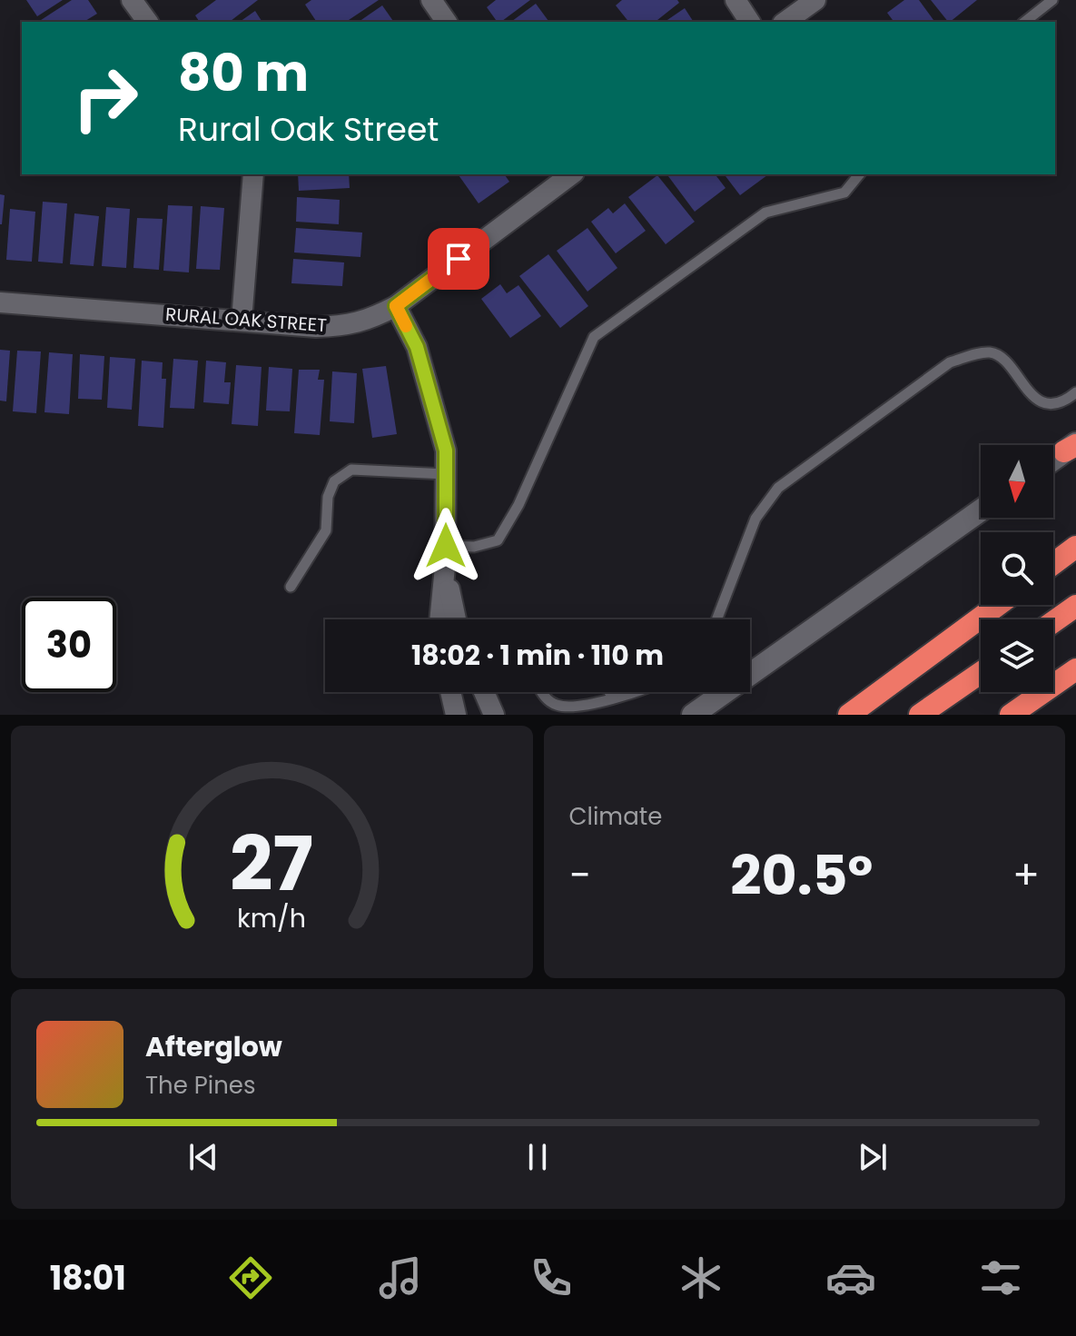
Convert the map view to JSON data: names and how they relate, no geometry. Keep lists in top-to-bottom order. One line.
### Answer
{"streets":{"street":["RURAL OAK STREET"]},"north":"bottom","page":{"turn":["80 m","Rural Oak Street"],"limit":"30","trip":"18:02 · 1 min · 110 m","tile":"Climate","heat":["−","20.5°","+"],"song":["Afterglow","The Pines"],"tabs":"18:01","gauge":["27","km/h"]}}
